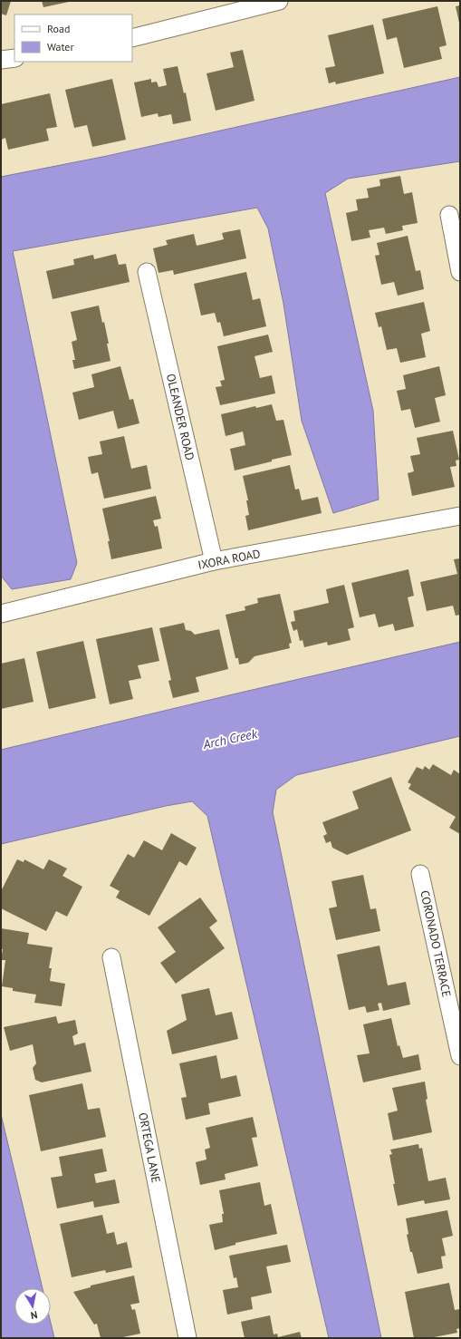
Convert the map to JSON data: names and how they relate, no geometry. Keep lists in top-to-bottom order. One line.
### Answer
{"streets":{"street":["OLEANDER ROAD","IXORA ROAD","CORONADO TERRACE","ORTEGA LANE"]},"crossings":[["OLEANDER ROAD","IXORA ROAD"]],"water":["Arch Creek"],"legend":["Road","Water"],"north":"bottom"}
